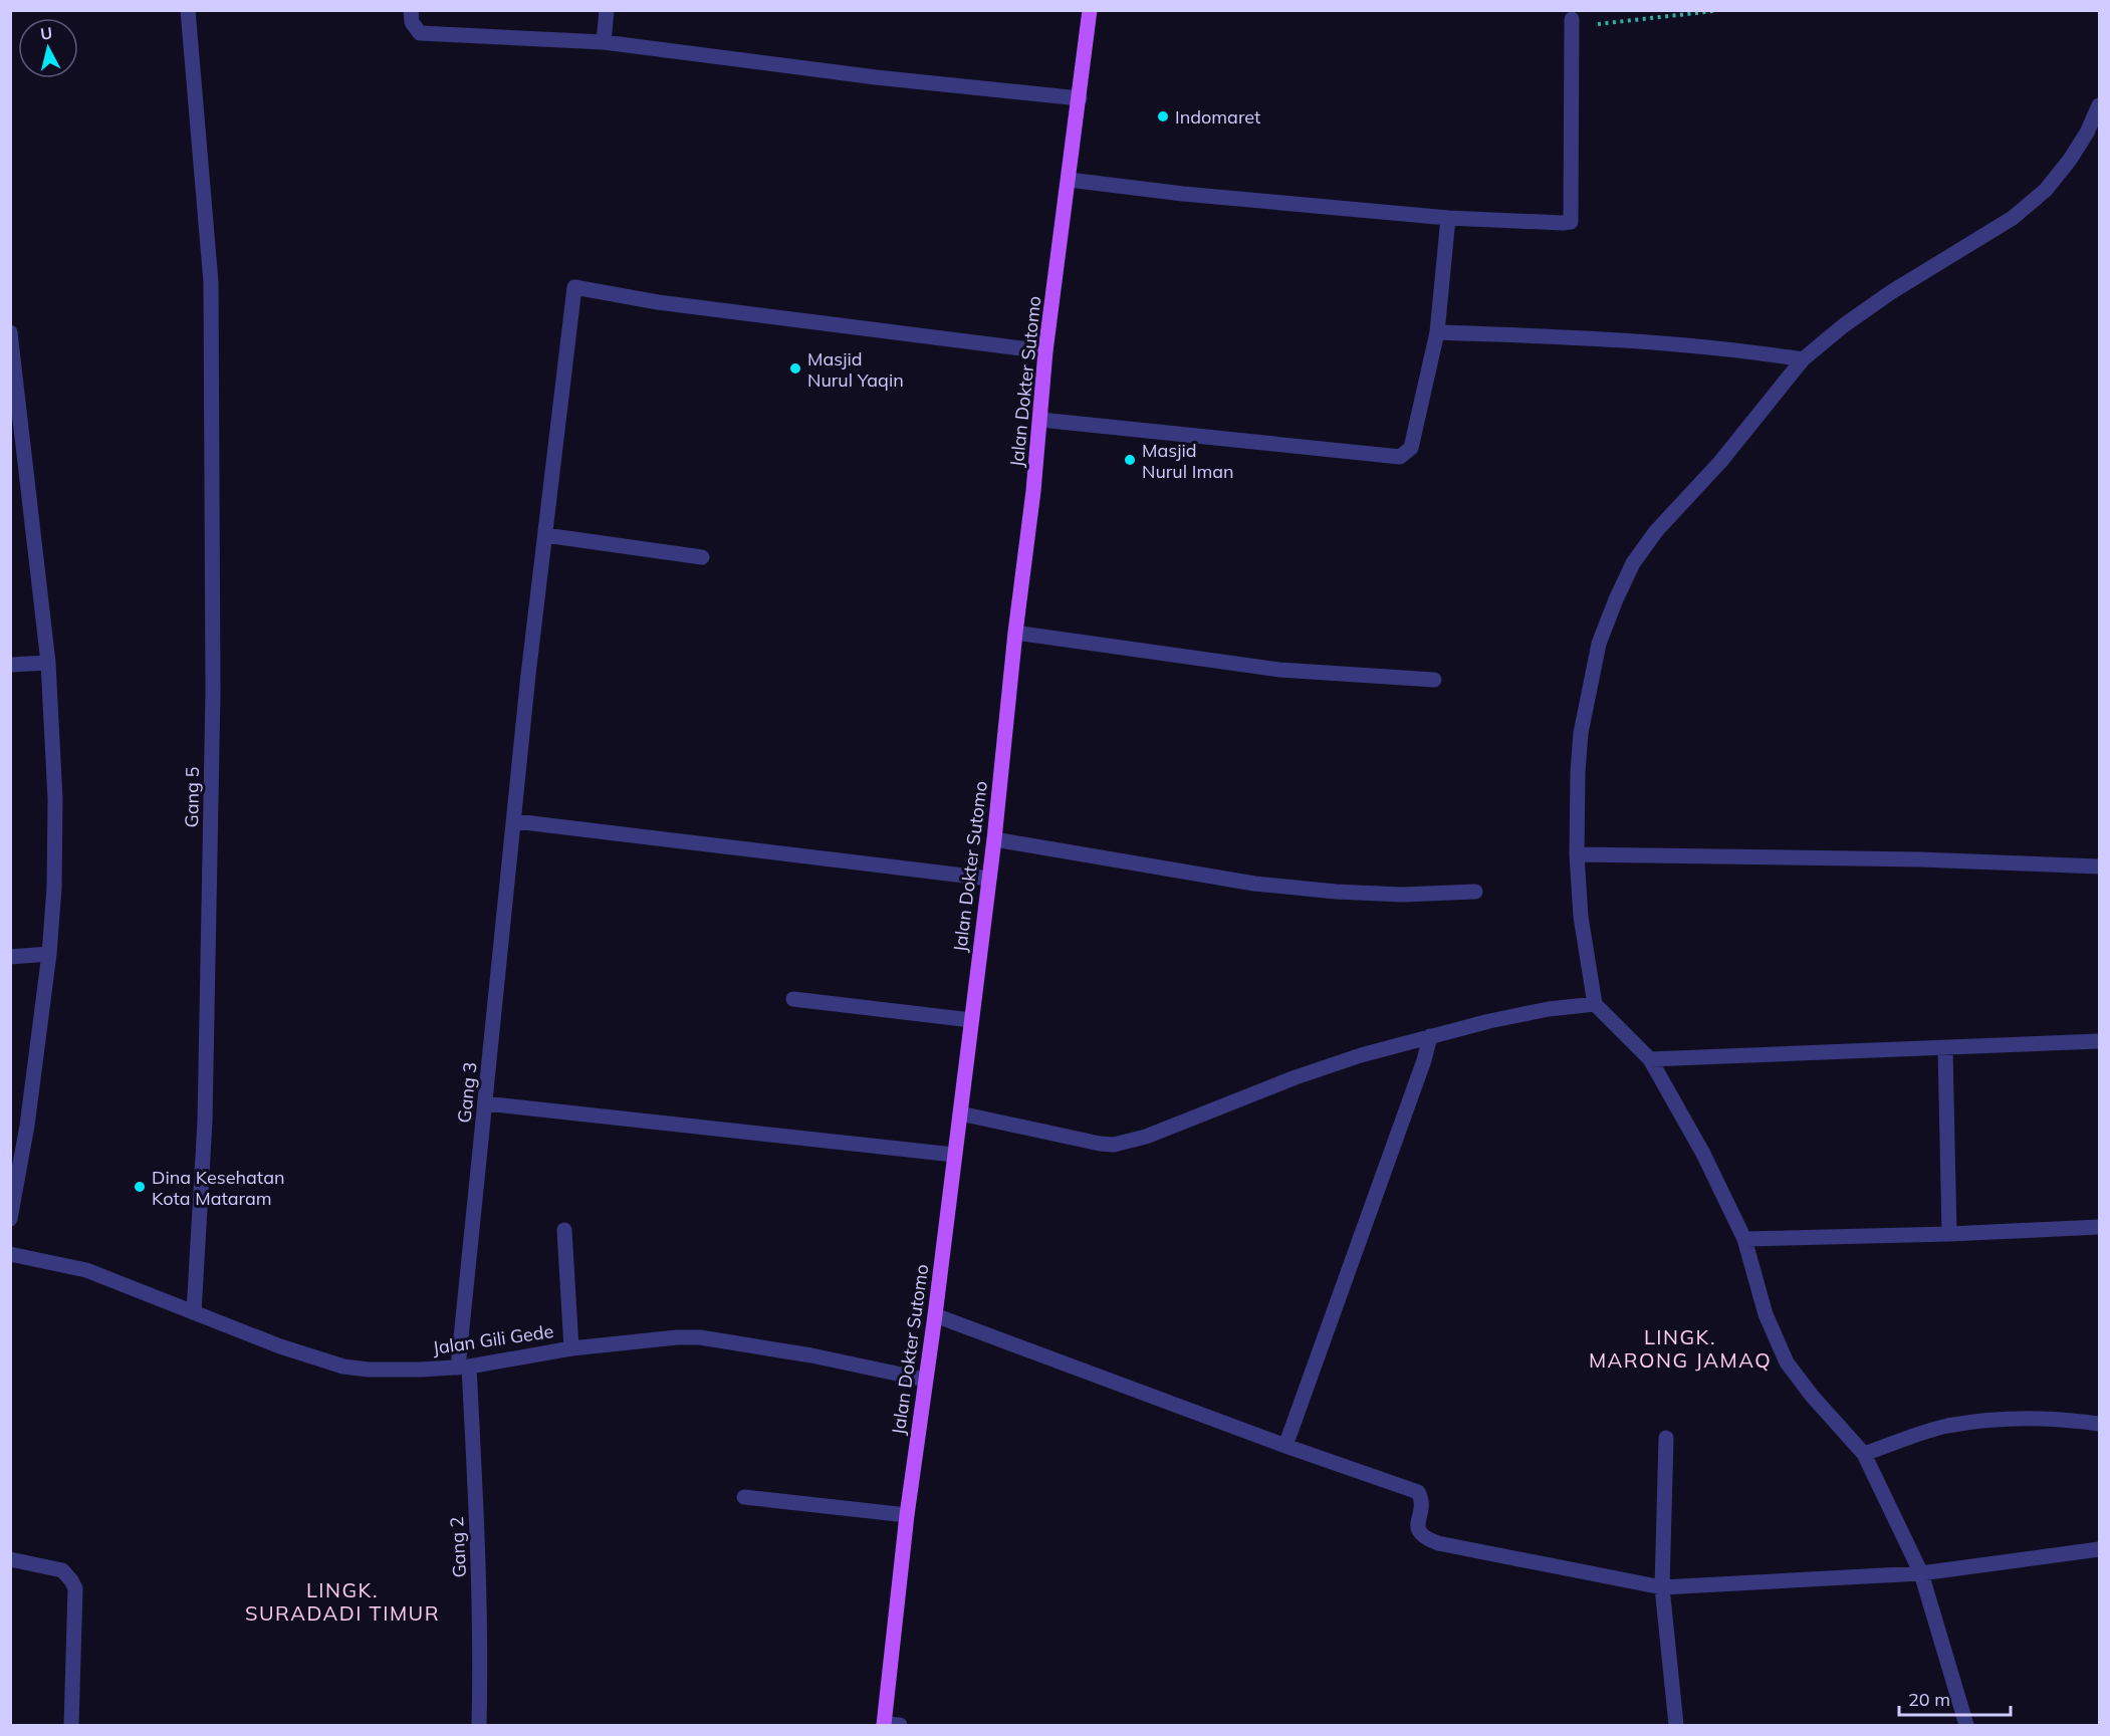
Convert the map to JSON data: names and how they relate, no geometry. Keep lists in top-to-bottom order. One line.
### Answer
{"streets":{"main road":["Jalan Dokter Sutomo"],"street":["Gang 5","Gang 3","Jalan Gili Gede","Gang 2"]},"crossings":[["Jalan Dokter Sutomo","Gang 3"],["Jalan Dokter Sutomo","Jalan Gili Gede"],["Gang 5","Jalan Gili Gede"],["Gang 3","Jalan Gili Gede"],["Gang 3","Gang 2"],["Jalan Gili Gede","Gang 2"]],"districts":["LINGK. MARONG JAMAQ","LINGK. SURADADI TIMUR"],"places":["Indomaret","Masjid Nurul Yaqin","Masjid Nurul Iman","Dina Kesehatan Kota Mataram"],"scale_bar":"20 m","north":"top"}
